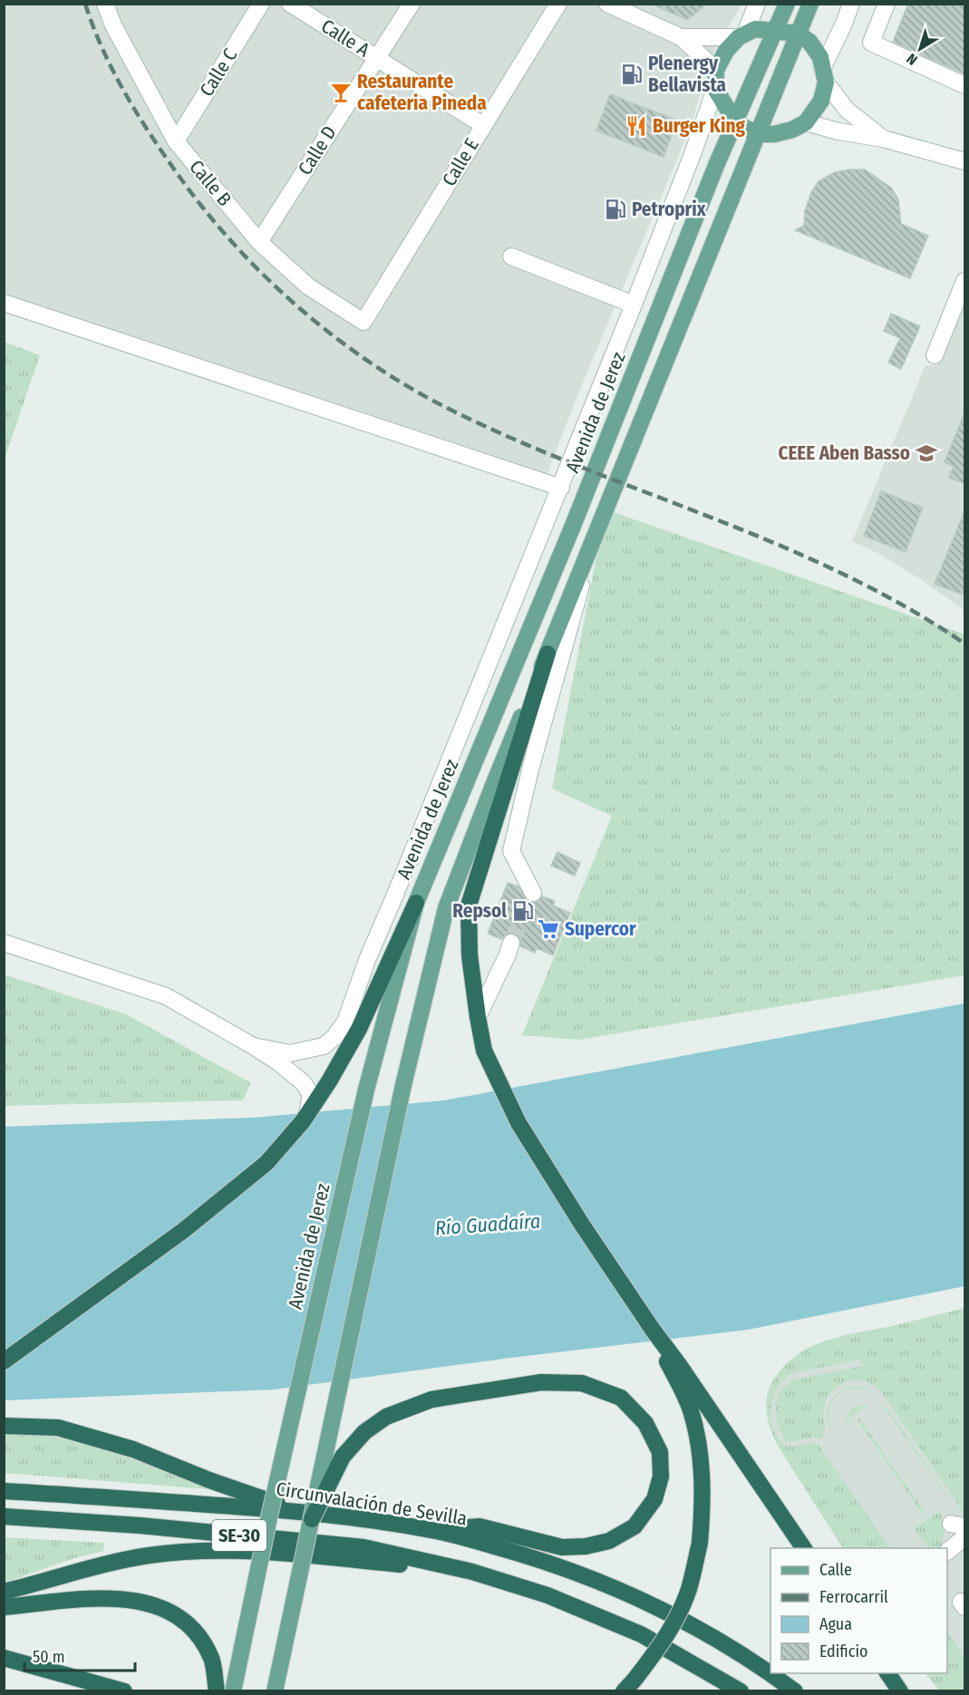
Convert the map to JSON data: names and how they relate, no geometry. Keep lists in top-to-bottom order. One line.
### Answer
{"streets":{"highway":["Circunvalación de Sevilla","SE-30"],"main road":["Avenida de Jerez"],"street":["Calle A","Calle C","Calle D","Calle E","Calle B"]},"crossings":[["Calle A","Calle D"],["Calle A","Calle E"],["Calle C","Calle B"],["Calle D","Calle B"],["Calle E","Calle B"]],"water":["Río Guadaíra"],"places":{"fuel station":["Plenergy Bellavista","Petroprix","Repsol"],"bar":["Restaurante cafeteria Pineda"],"restaurant":["Burger King"],"school or university":["CEEE Aben Basso"],"supermarket":["Supercor"]},"legend":["Calle","Ferrocarril","Agua","Edificio"],"scale_bar":"50 m","north":"bottom left"}
